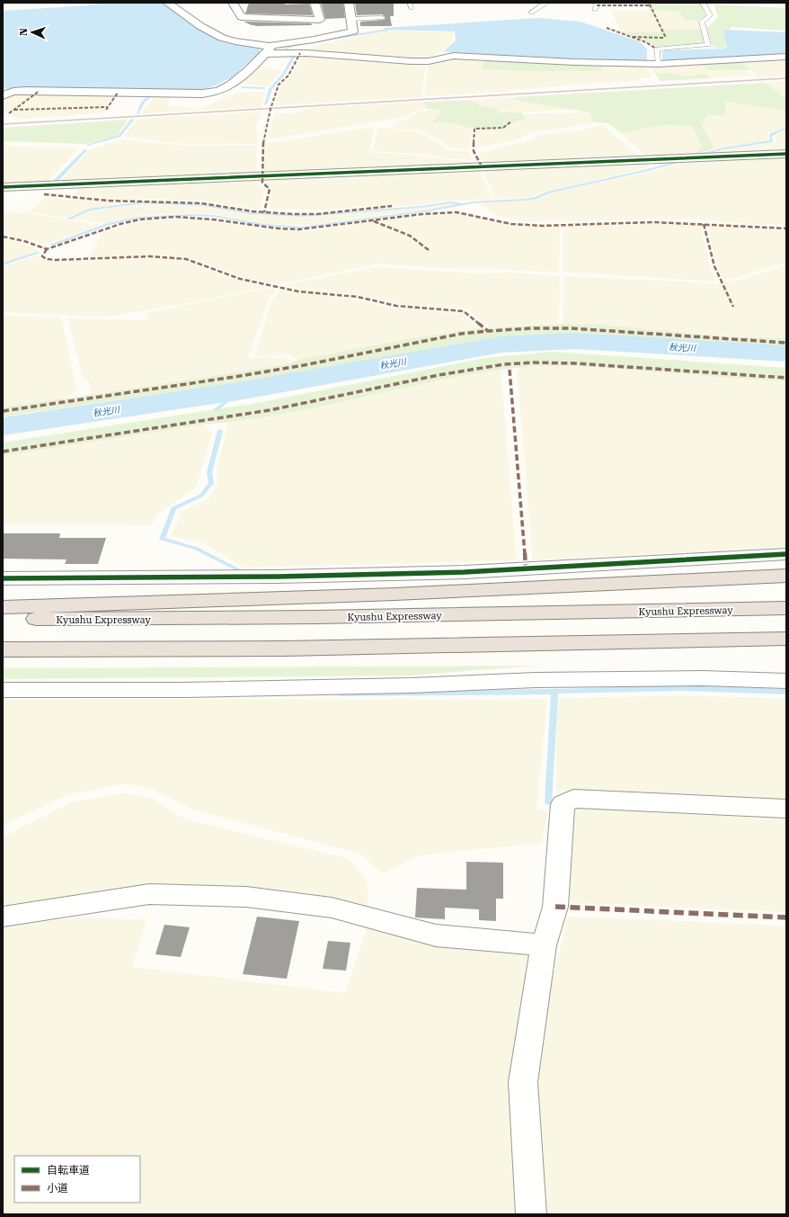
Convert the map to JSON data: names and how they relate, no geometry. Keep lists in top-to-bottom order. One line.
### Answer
{"streets":{"highway":["Kyushu Expressway"]},"water":["秋光川"],"legend":["自転車道","小道"],"north":"left"}
